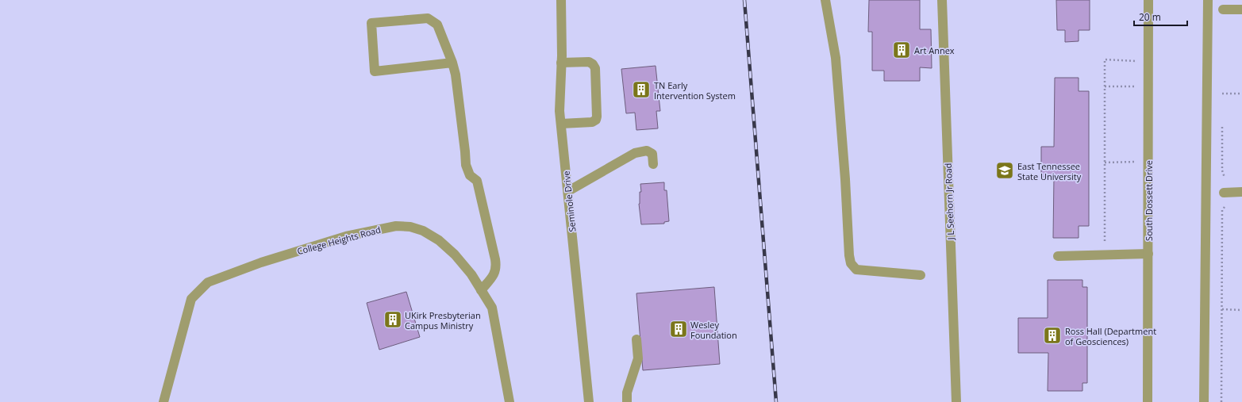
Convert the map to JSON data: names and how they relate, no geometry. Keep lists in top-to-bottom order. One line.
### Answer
{"streets":{"street":["South Dossett Drive","Seminole Drive","J L Seehorn Jr Road","College Heights Road"]},"places":{"building":["Art Annex","TN Early Intervention System","UKirk Presbyterian Campus Ministry","Wesley Foundation","Ross Hall (Department of Geosciences)"],"school or university":["East Tennessee State University"]},"scale_bar":"20 m"}
